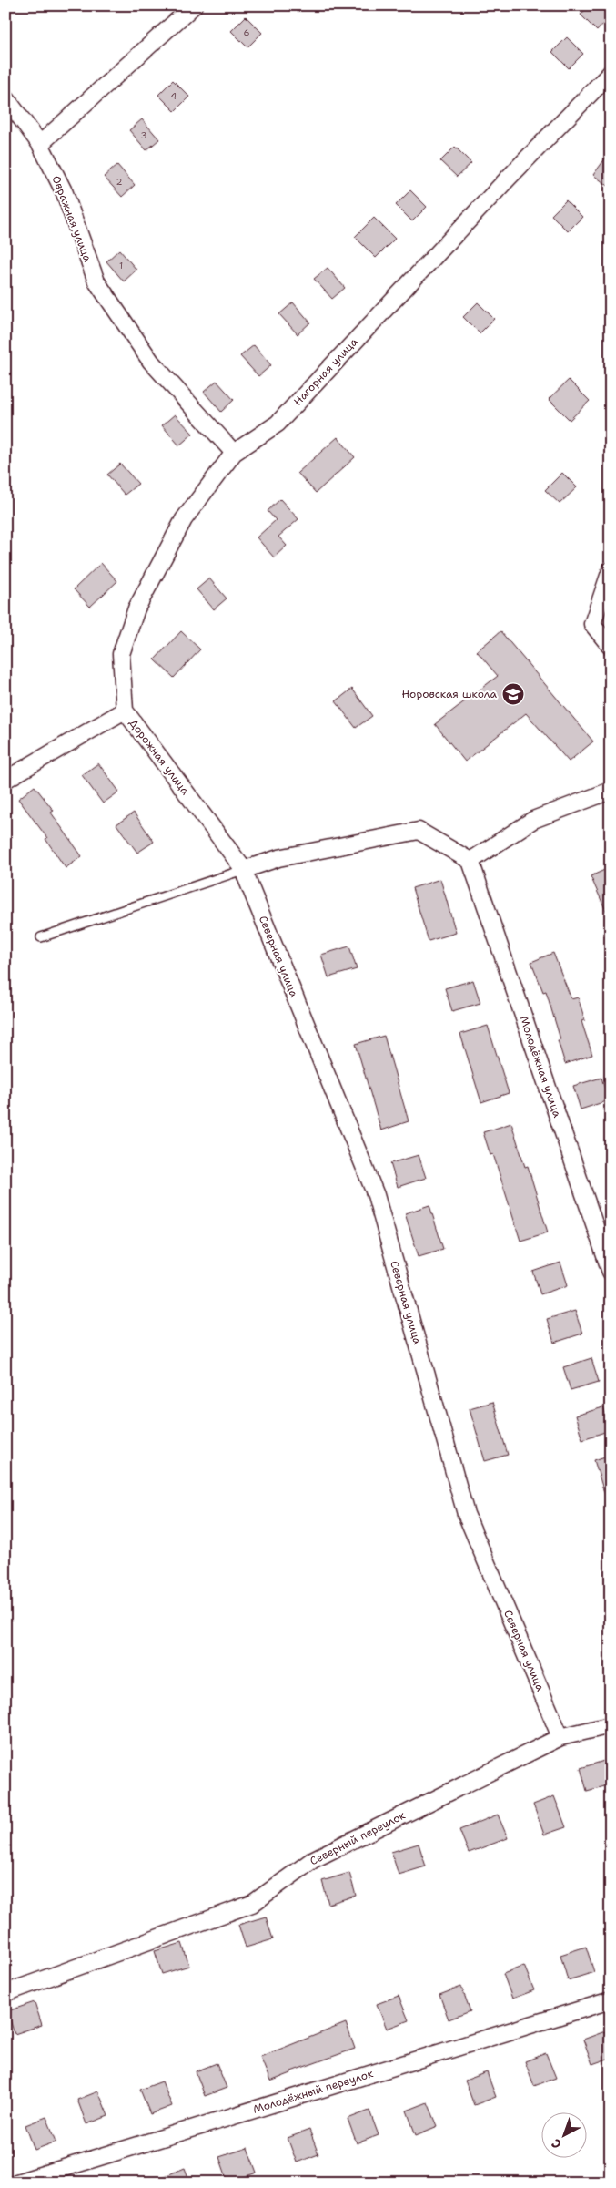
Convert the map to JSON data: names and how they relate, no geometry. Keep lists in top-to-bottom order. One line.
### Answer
{"streets":{"street":["Овражная улица","Нагорная улица","Дорожная улица","Северная улица","Молодёжная улица","Северный переулок","Молодёжный переулок"]},"crossings":[["Овражная улица","Нагорная улица"],["Нагорная улица","Дорожная улица"],["Дорожная улица","Северная улица"],["Северная улица","Северный переулок"]],"places":{"school or university":["Норовская школа"]},"house_numbers":["6","4","3","2","1"],"north":"bottom left"}
